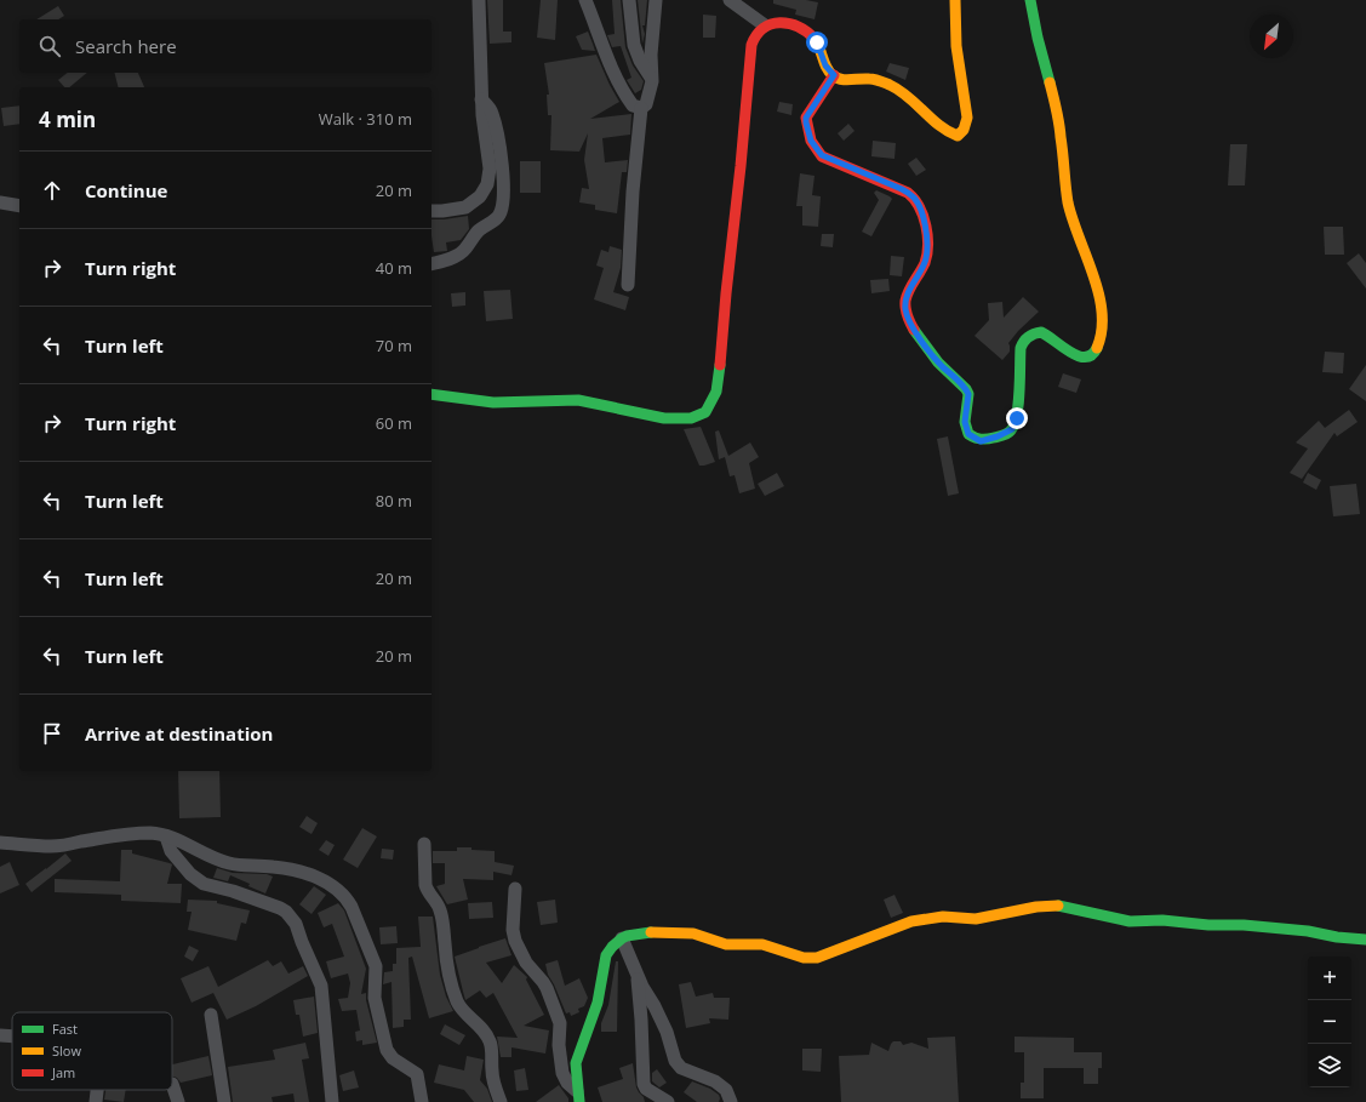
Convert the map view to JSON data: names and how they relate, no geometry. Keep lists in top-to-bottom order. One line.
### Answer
{"legend":["Fast","Slow","Jam"],"north":"bottom left","page":{"search":"Search here","heading":["4 min","Walk · 310 m"],"list":[["Continue","20 m"],["Turn right","40 m"],["Turn left","70 m"],["Turn right","60 m"],["Turn left","80 m"],["Turn left","20 m"],["Turn left","20 m"],"Arrive at destination"],"map_buttons":["+","−"]}}
